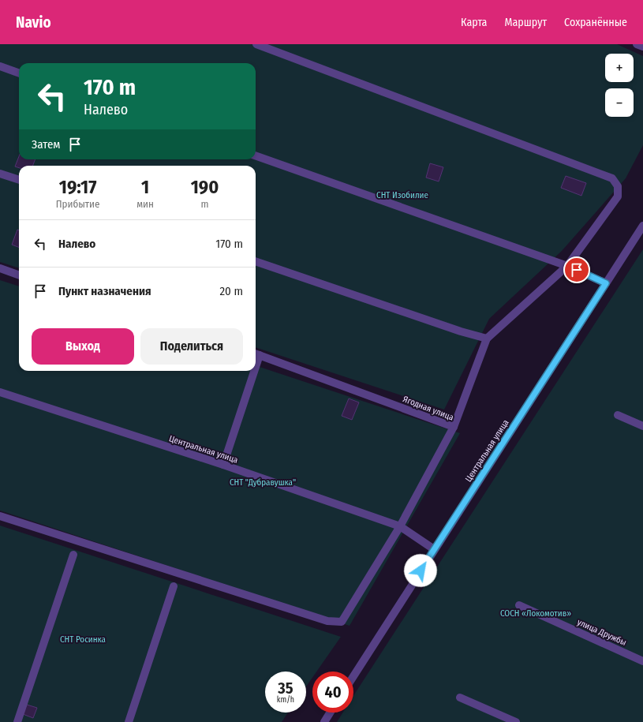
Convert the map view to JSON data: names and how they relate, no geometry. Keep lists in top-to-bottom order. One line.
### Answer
{"streets":{"street":["Ягодная улица","Центральная улица","улица Дружбы"]},"crossings":[["Ягодная улица","Центральная улица"]],"parks":["СНТ Изобилие","СНТ \"Дубравушка\"","СОСН «Локомотив»","СНТ Росинка"],"page":{"header":"Navio","nav":["Карта","Маршрут","Сохранённые"],"map_buttons":["+","−"],"turn":["170 m","Налево"],"then":"Затем","eta":["19:17","Прибытие","1","мин","190","m"],"list":[{"name":"Налево","value":"170 m"},{"name":"Пункт назначения","value":"20 m"}],"buttons":["Выход","Поделиться"],"speed":"35 km/h","limit":"40"}}
